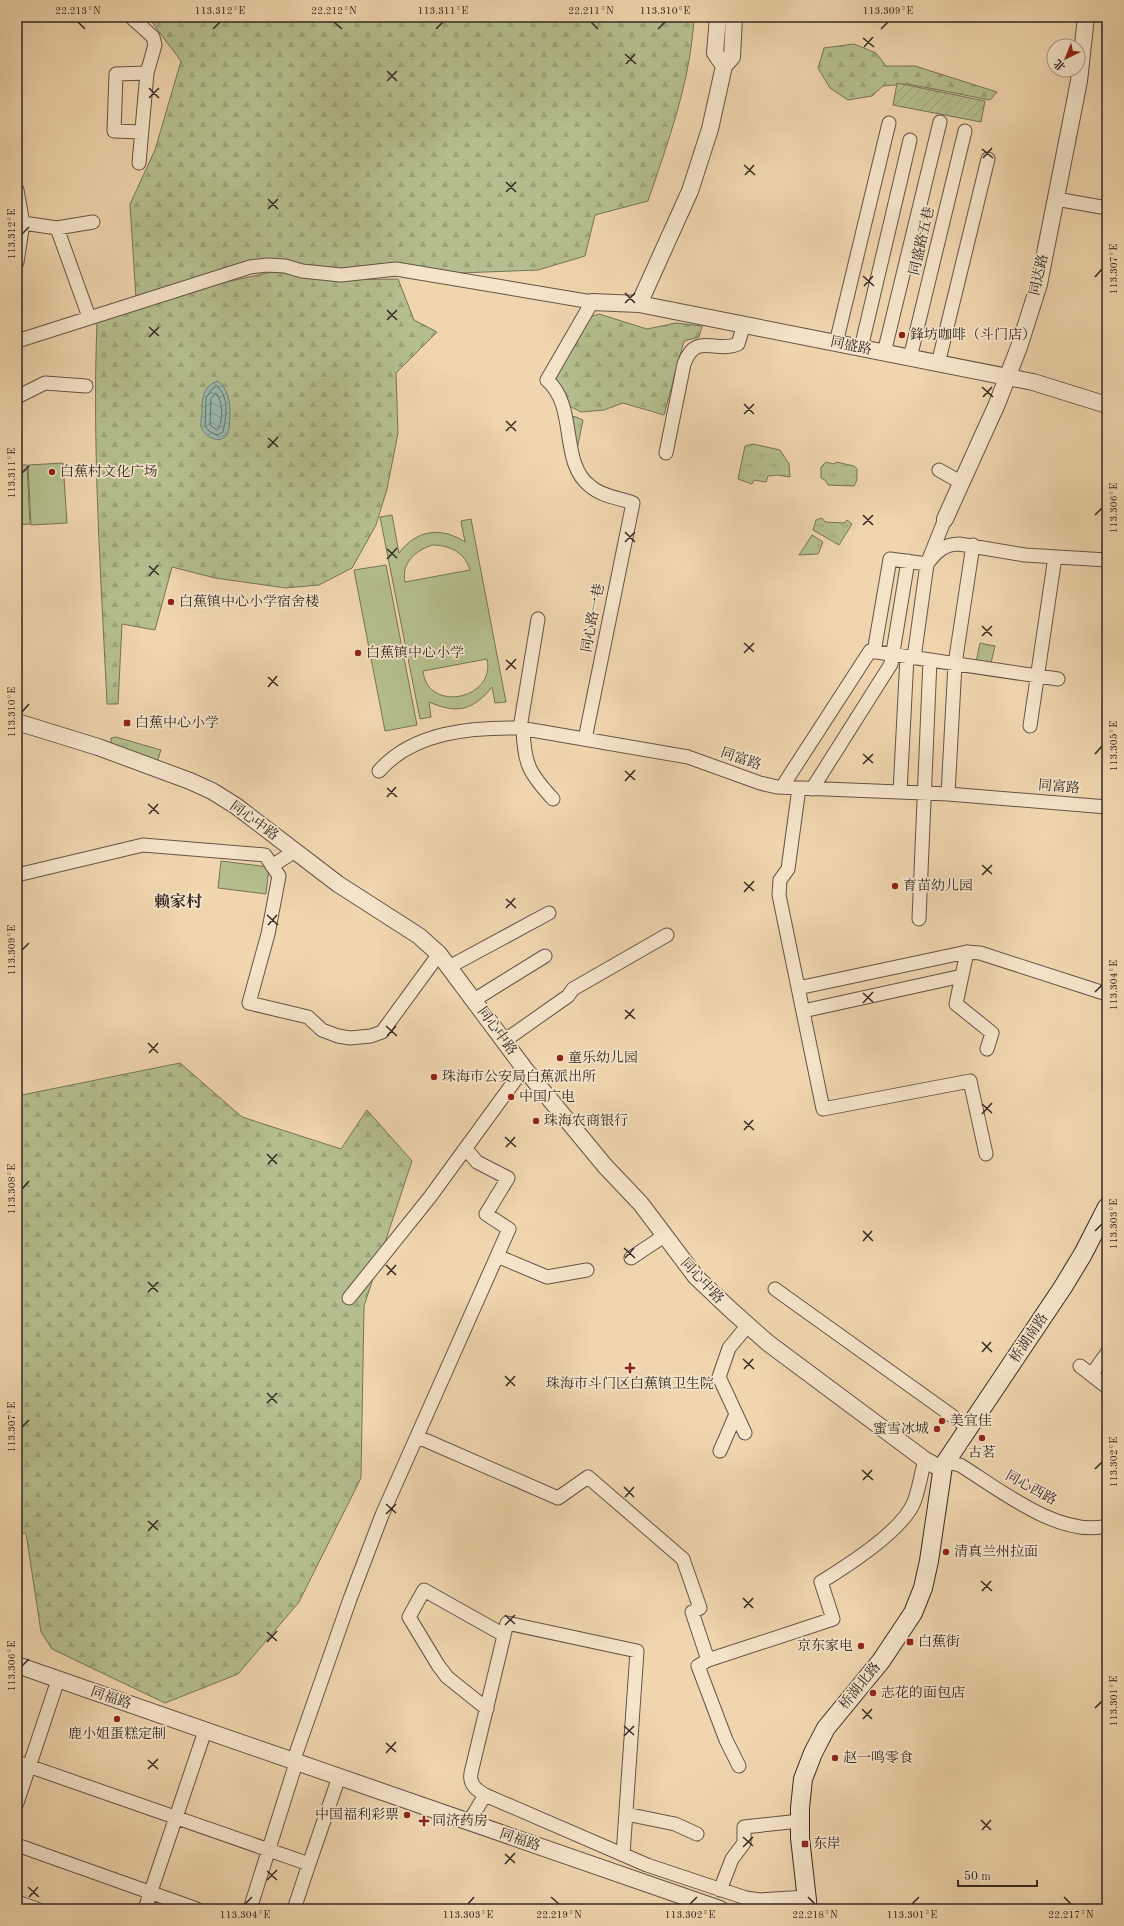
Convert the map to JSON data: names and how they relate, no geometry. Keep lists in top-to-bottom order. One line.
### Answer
{"streets":{"main road":["桥湖南路","桥湖北路"],"street":["同盛路五巷","同达路","同盛路","同心路一巷","同富路","同心中路","同心西路","同福路"]},"crossings":[["同盛路五巷","同盛路"],["同达路","同盛路"],["同盛路","同心路一巷"],["同心路一巷","同富路"],["同心中路","桥湖南路"],["同心中路","同心西路"],["同心中路","桥湖北路"],["桥湖南路","同心西路"],["桥湖南路","桥湖北路"],["同心西路","桥湖北路"]],"districts":["赖家村"],"places":{"other":["鋒坊咖啡（斗门店）","白蕉村文化广场","白蕉镇中心小学宿舍楼","白蕉镇中心小学","育苗幼儿园","童乐幼儿园","珠海市公安局白蕉派出所","中国广电","珠海农商银行","美宜佳","蜜雪冰城","古茗","清真兰州拉面","京东家电","志花的面包店","鹿小姐蛋糕定制","赵一鸣零食","中国福利彩票"],"transit":["白蕉中心小学","白蕉街","东岸"],"health":["珠海市斗门区白蕉镇卫生院","同济药房"]},"scale_bar":"50 m","north":"bottom left","coordinates":["22.213°N","113.312°E","22.212°N","113.311°E","22.211°N","113.310°E","113.309°E","113.307°E","113.306°E","113.305°E","113.304°E","113.308°E","113.303°E","113.302°E","113.301°E","22.219°N","22.218°N","22.217°N"]}
